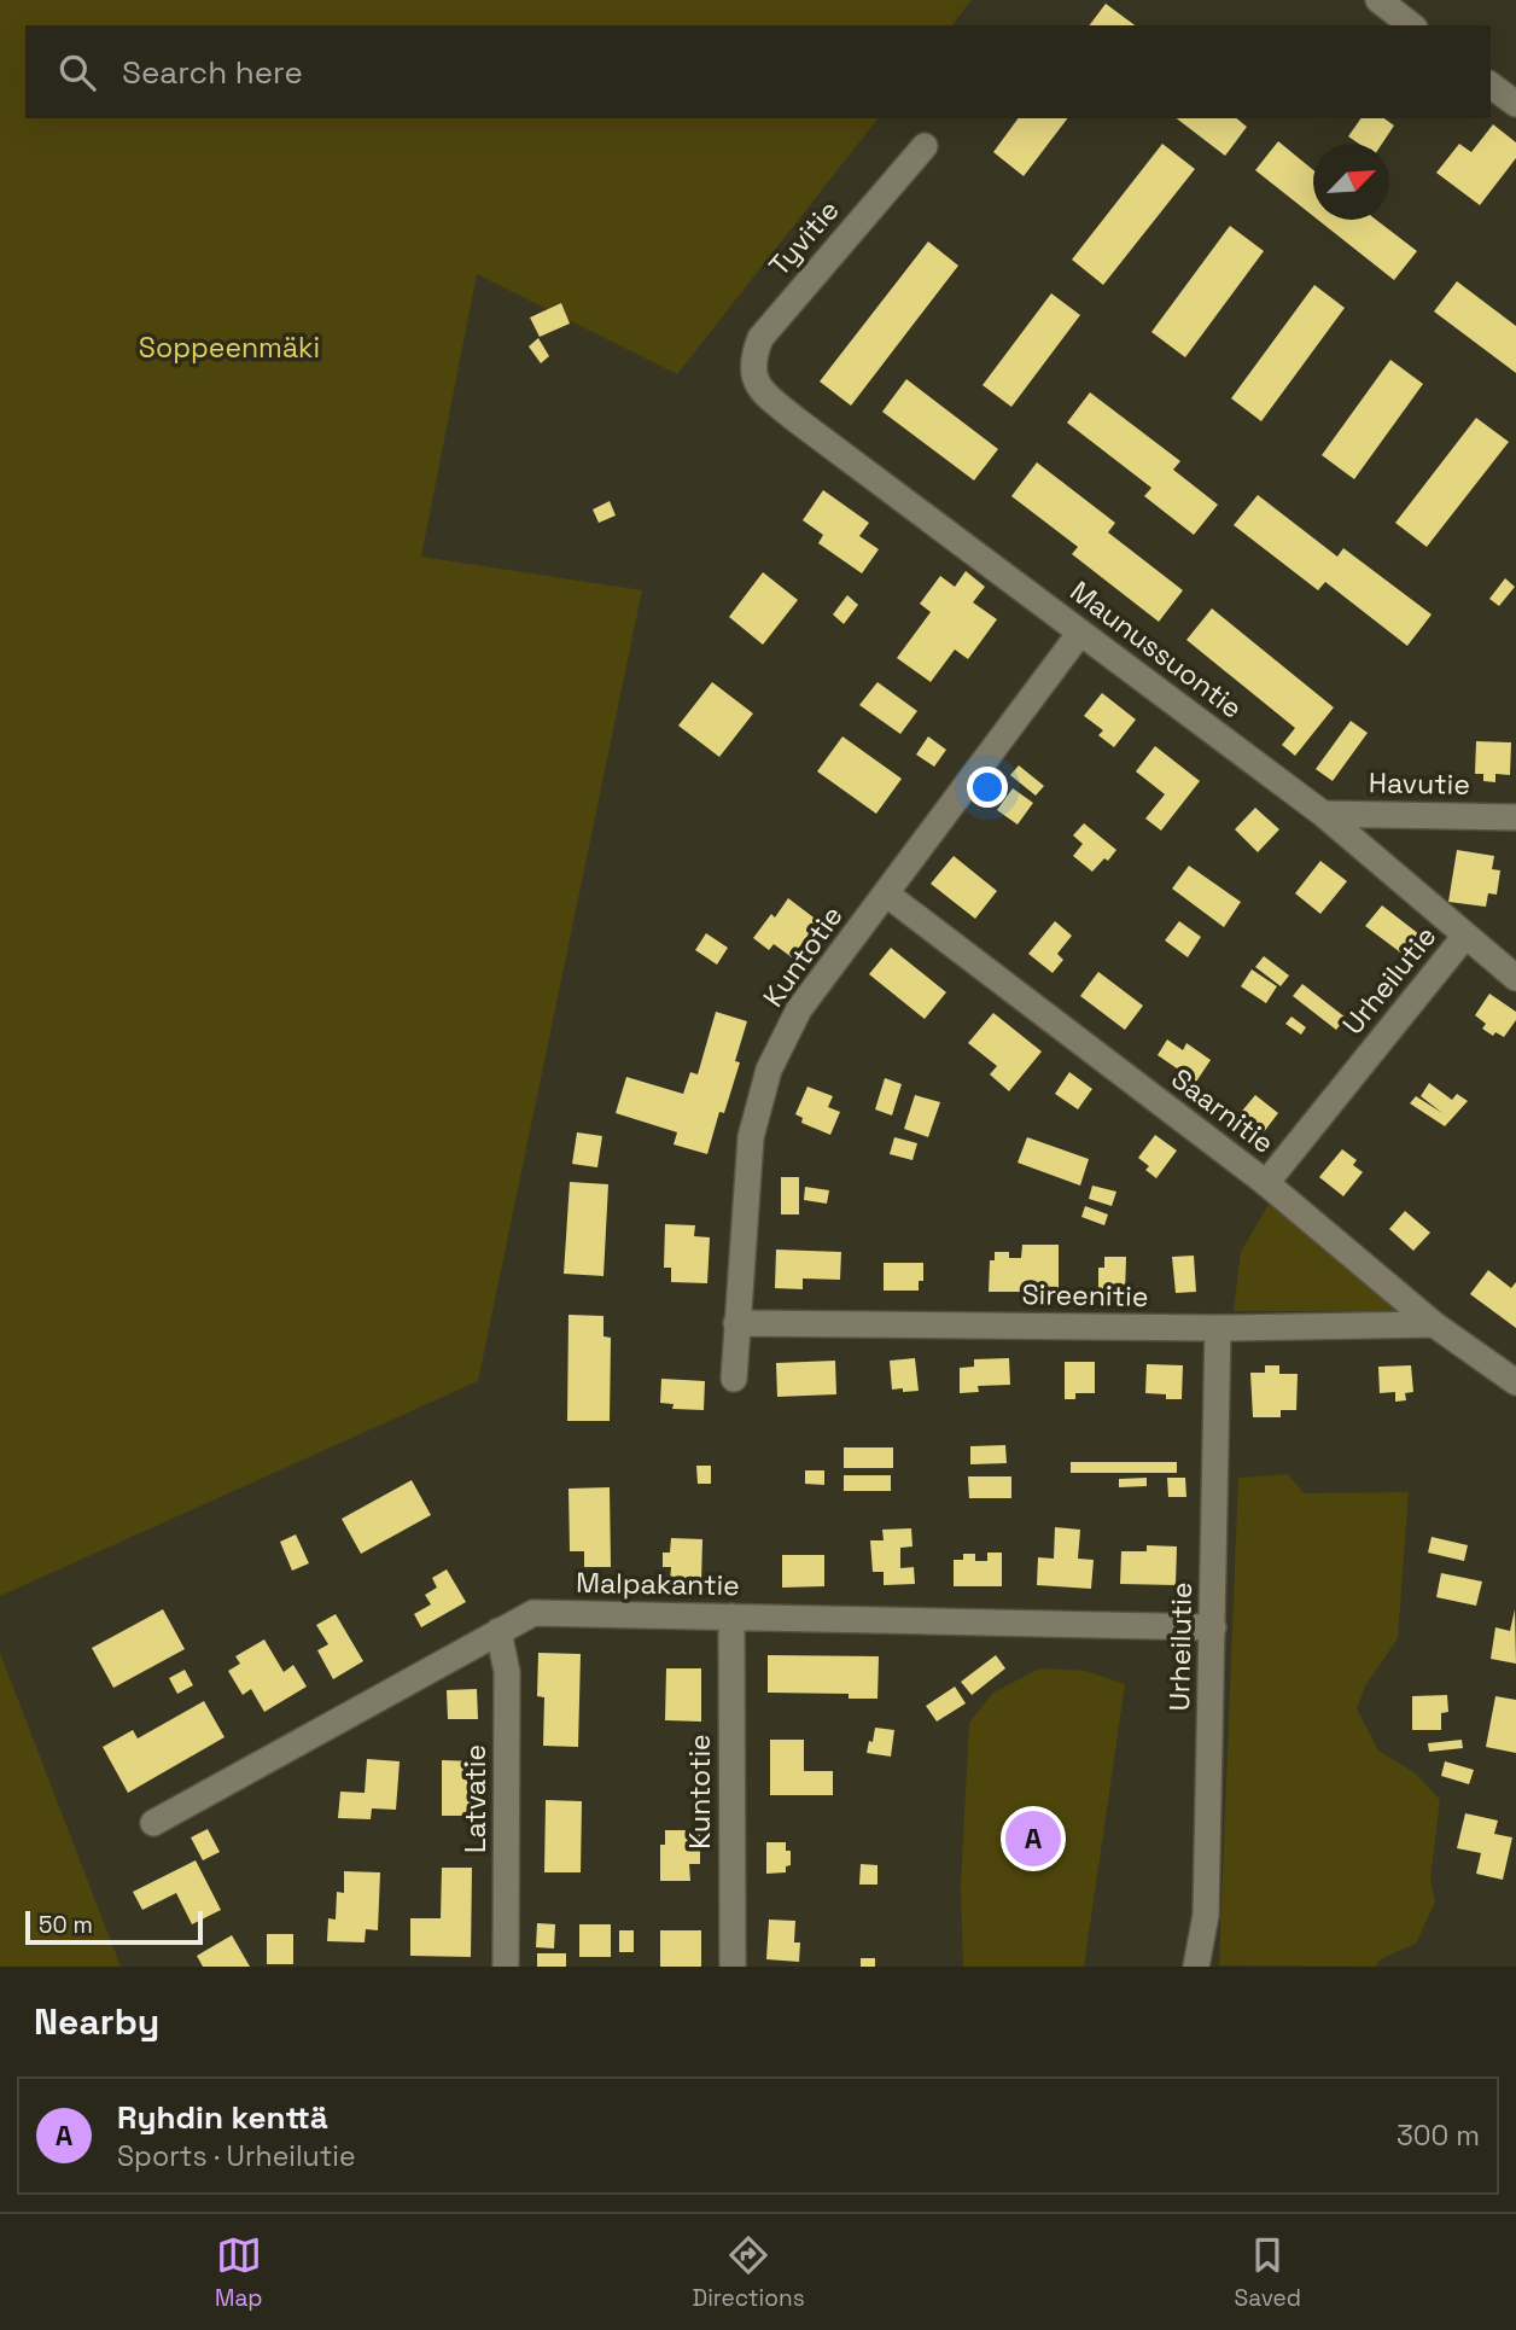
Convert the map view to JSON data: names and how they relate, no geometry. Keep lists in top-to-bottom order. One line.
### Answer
{"streets":{"street":["Tyvitie","Maunussuontie","Havutie","Kuntotie","Urheilutie","Saarnitie","Sireenitie","Malpakantie","Latvatie"]},"crossings":[["Tyvitie","Maunussuontie"],["Maunussuontie","Havutie"],["Maunussuontie","Kuntotie"],["Maunussuontie","Urheilutie"],["Kuntotie","Saarnitie"],["Kuntotie","Sireenitie"],["Kuntotie","Malpakantie"],["Urheilutie","Saarnitie"],["Urheilutie","Sireenitie"],["Urheilutie","Malpakantie"],["Saarnitie","Sireenitie"],["Malpakantie","Latvatie"]],"parks":["Soppeenmäki"],"scale_bar":"50 m","north":"top right","page":{"search":"Search here","pins":"A","scale":"50 m","heading":"Nearby","list":[{"mark":"A","name":"Ryhdin kenttä","note":"Sports · Urheilutie","value":"300 m"}],"nav":["Map","Directions","Saved"]}}
